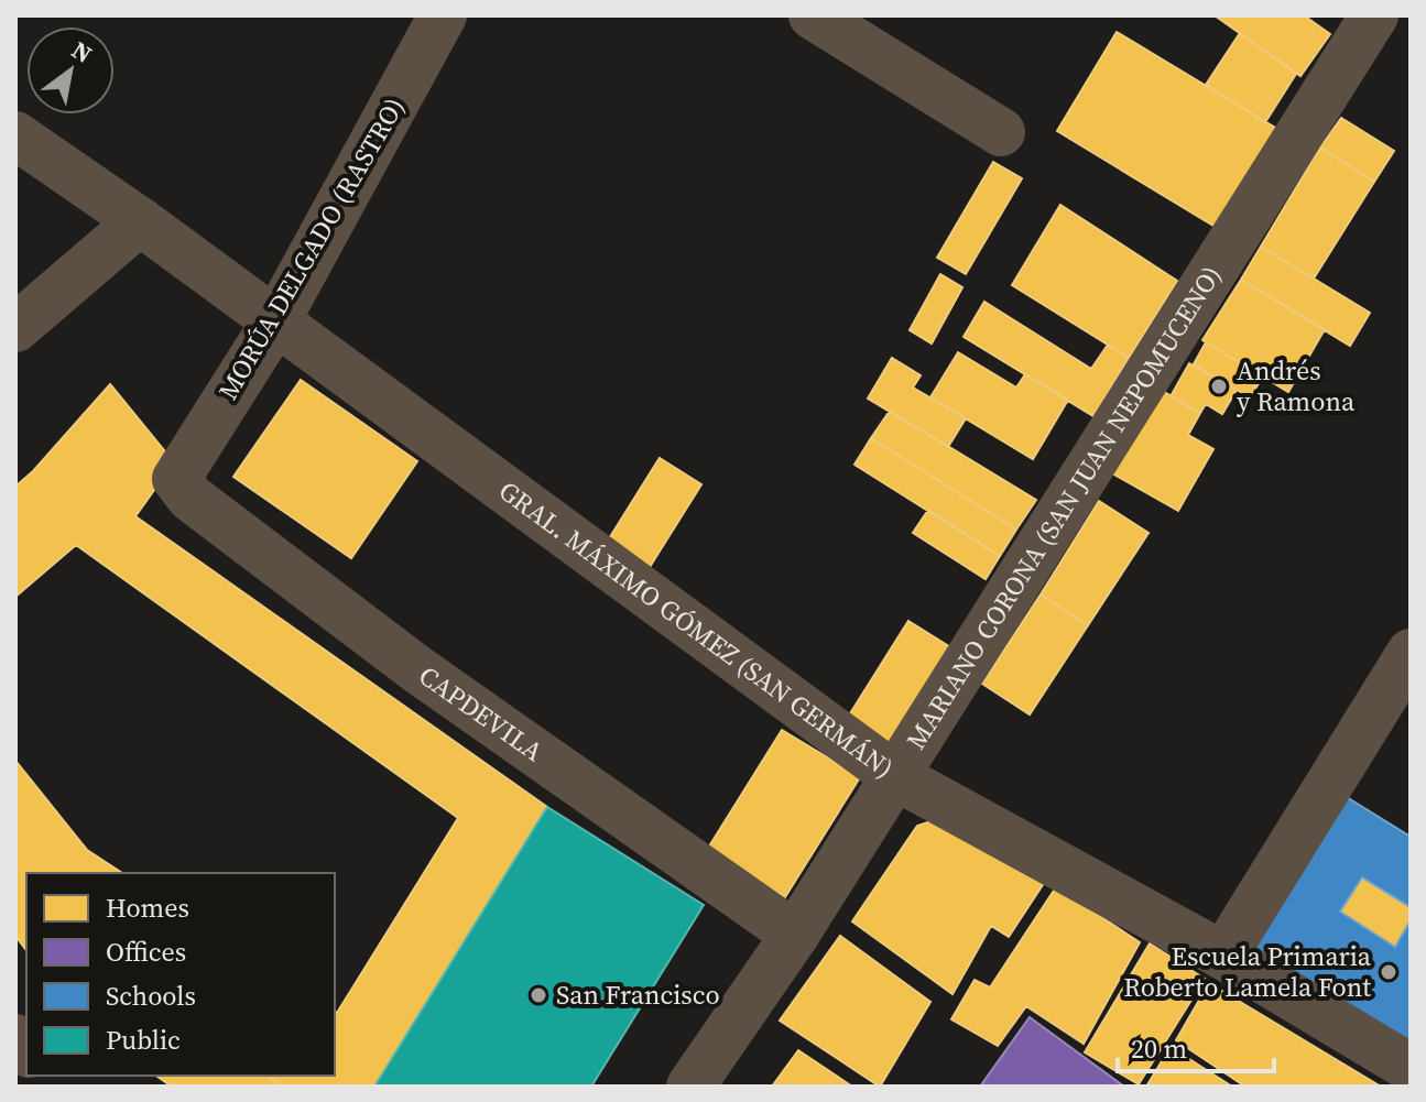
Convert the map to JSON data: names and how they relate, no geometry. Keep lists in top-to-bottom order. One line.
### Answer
{"streets":{"street":["MORÚA DELGADO (RASTRO)","MARIANO CORONA (SAN JUAN NEPOMUCENO)","GRAL. MÁXIMO GÓMEZ (SAN GERMÁN)","CAPDEVILA"]},"crossings":[["MORÚA DELGADO (RASTRO)","GRAL. MÁXIMO GÓMEZ (SAN GERMÁN)"],["MORÚA DELGADO (RASTRO)","CAPDEVILA"],["MARIANO CORONA (SAN JUAN NEPOMUCENO)","GRAL. MÁXIMO GÓMEZ (SAN GERMÁN)"],["MARIANO CORONA (SAN JUAN NEPOMUCENO)","CAPDEVILA"]],"places":["Andrés y Ramona","Escuela Primaria Roberto Lamela Font","San Francisco"],"legend":["Homes","Offices","Schools","Public"],"scale_bar":"20 m","north":"top right"}
